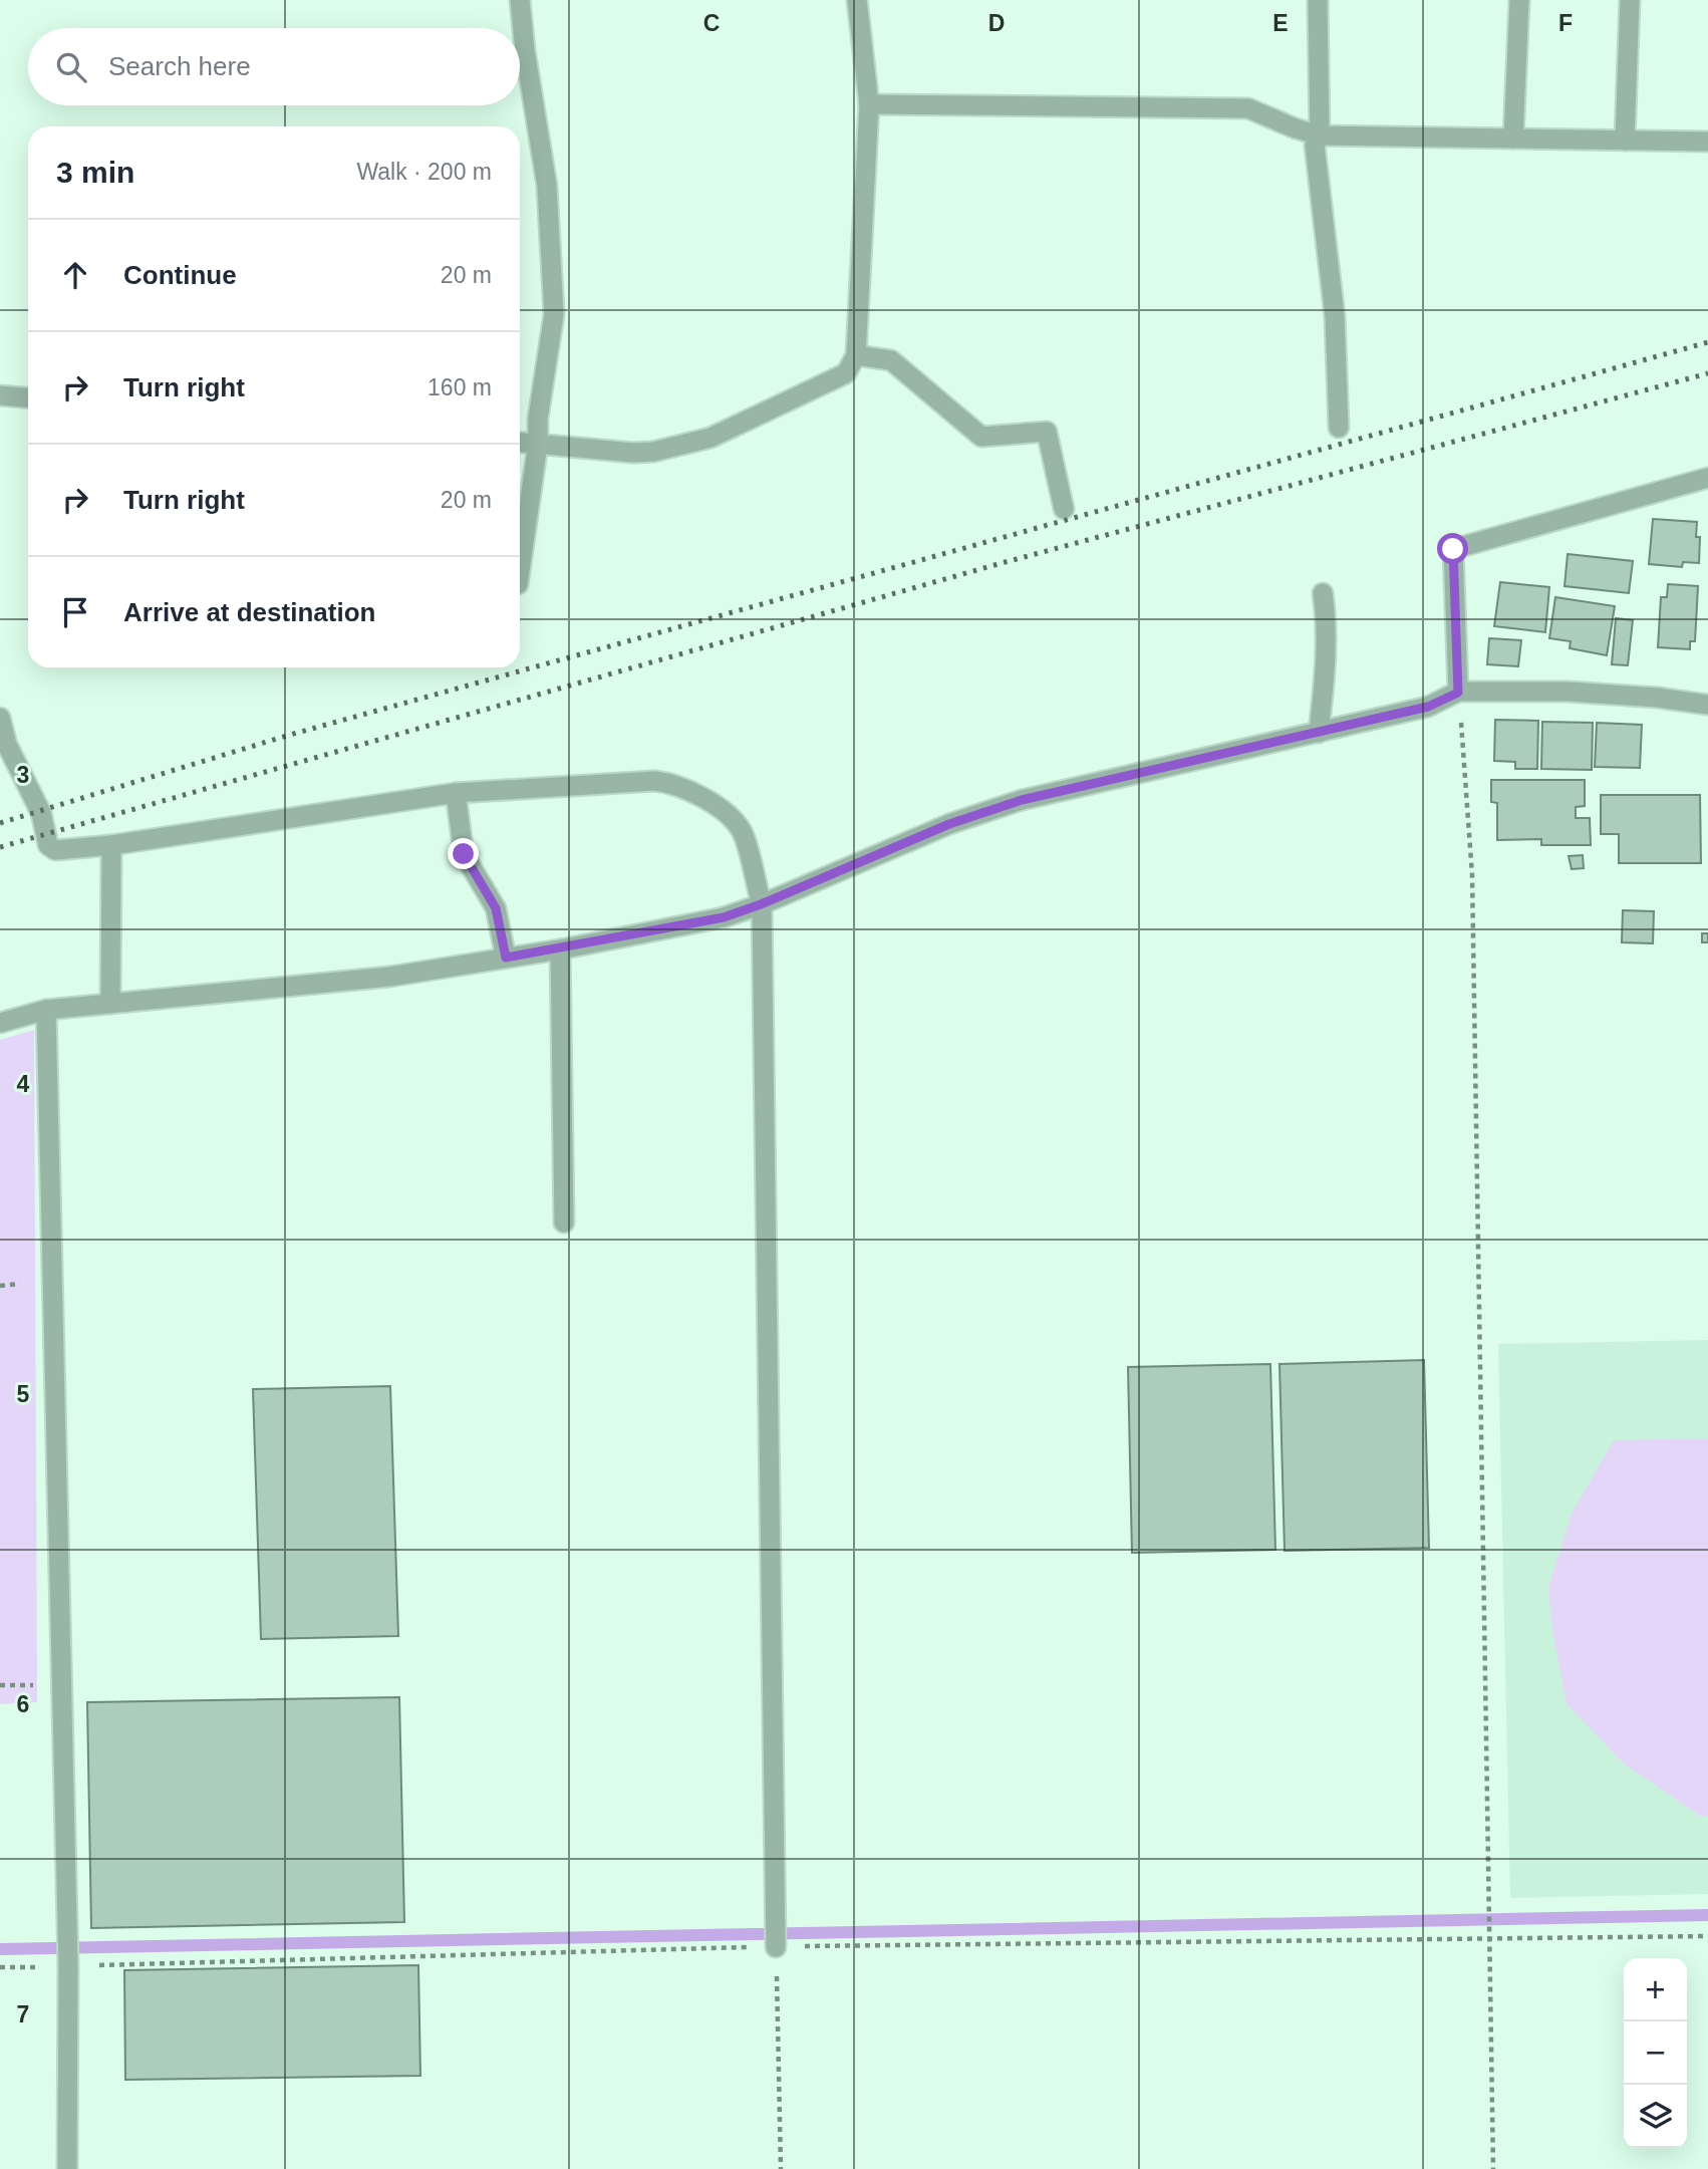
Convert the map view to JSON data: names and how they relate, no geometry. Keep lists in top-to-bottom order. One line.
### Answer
{"page":{"search":"Search here","heading":["3 min","Walk · 200 m"],"list":[["Continue","20 m"],["Turn right","160 m"],["Turn right","20 m"],"Arrive at destination"],"map_buttons":["+","−"]},"grid":{"columns":["C","D","E","F"],"rows":["3","4","5","6","7"]}}
